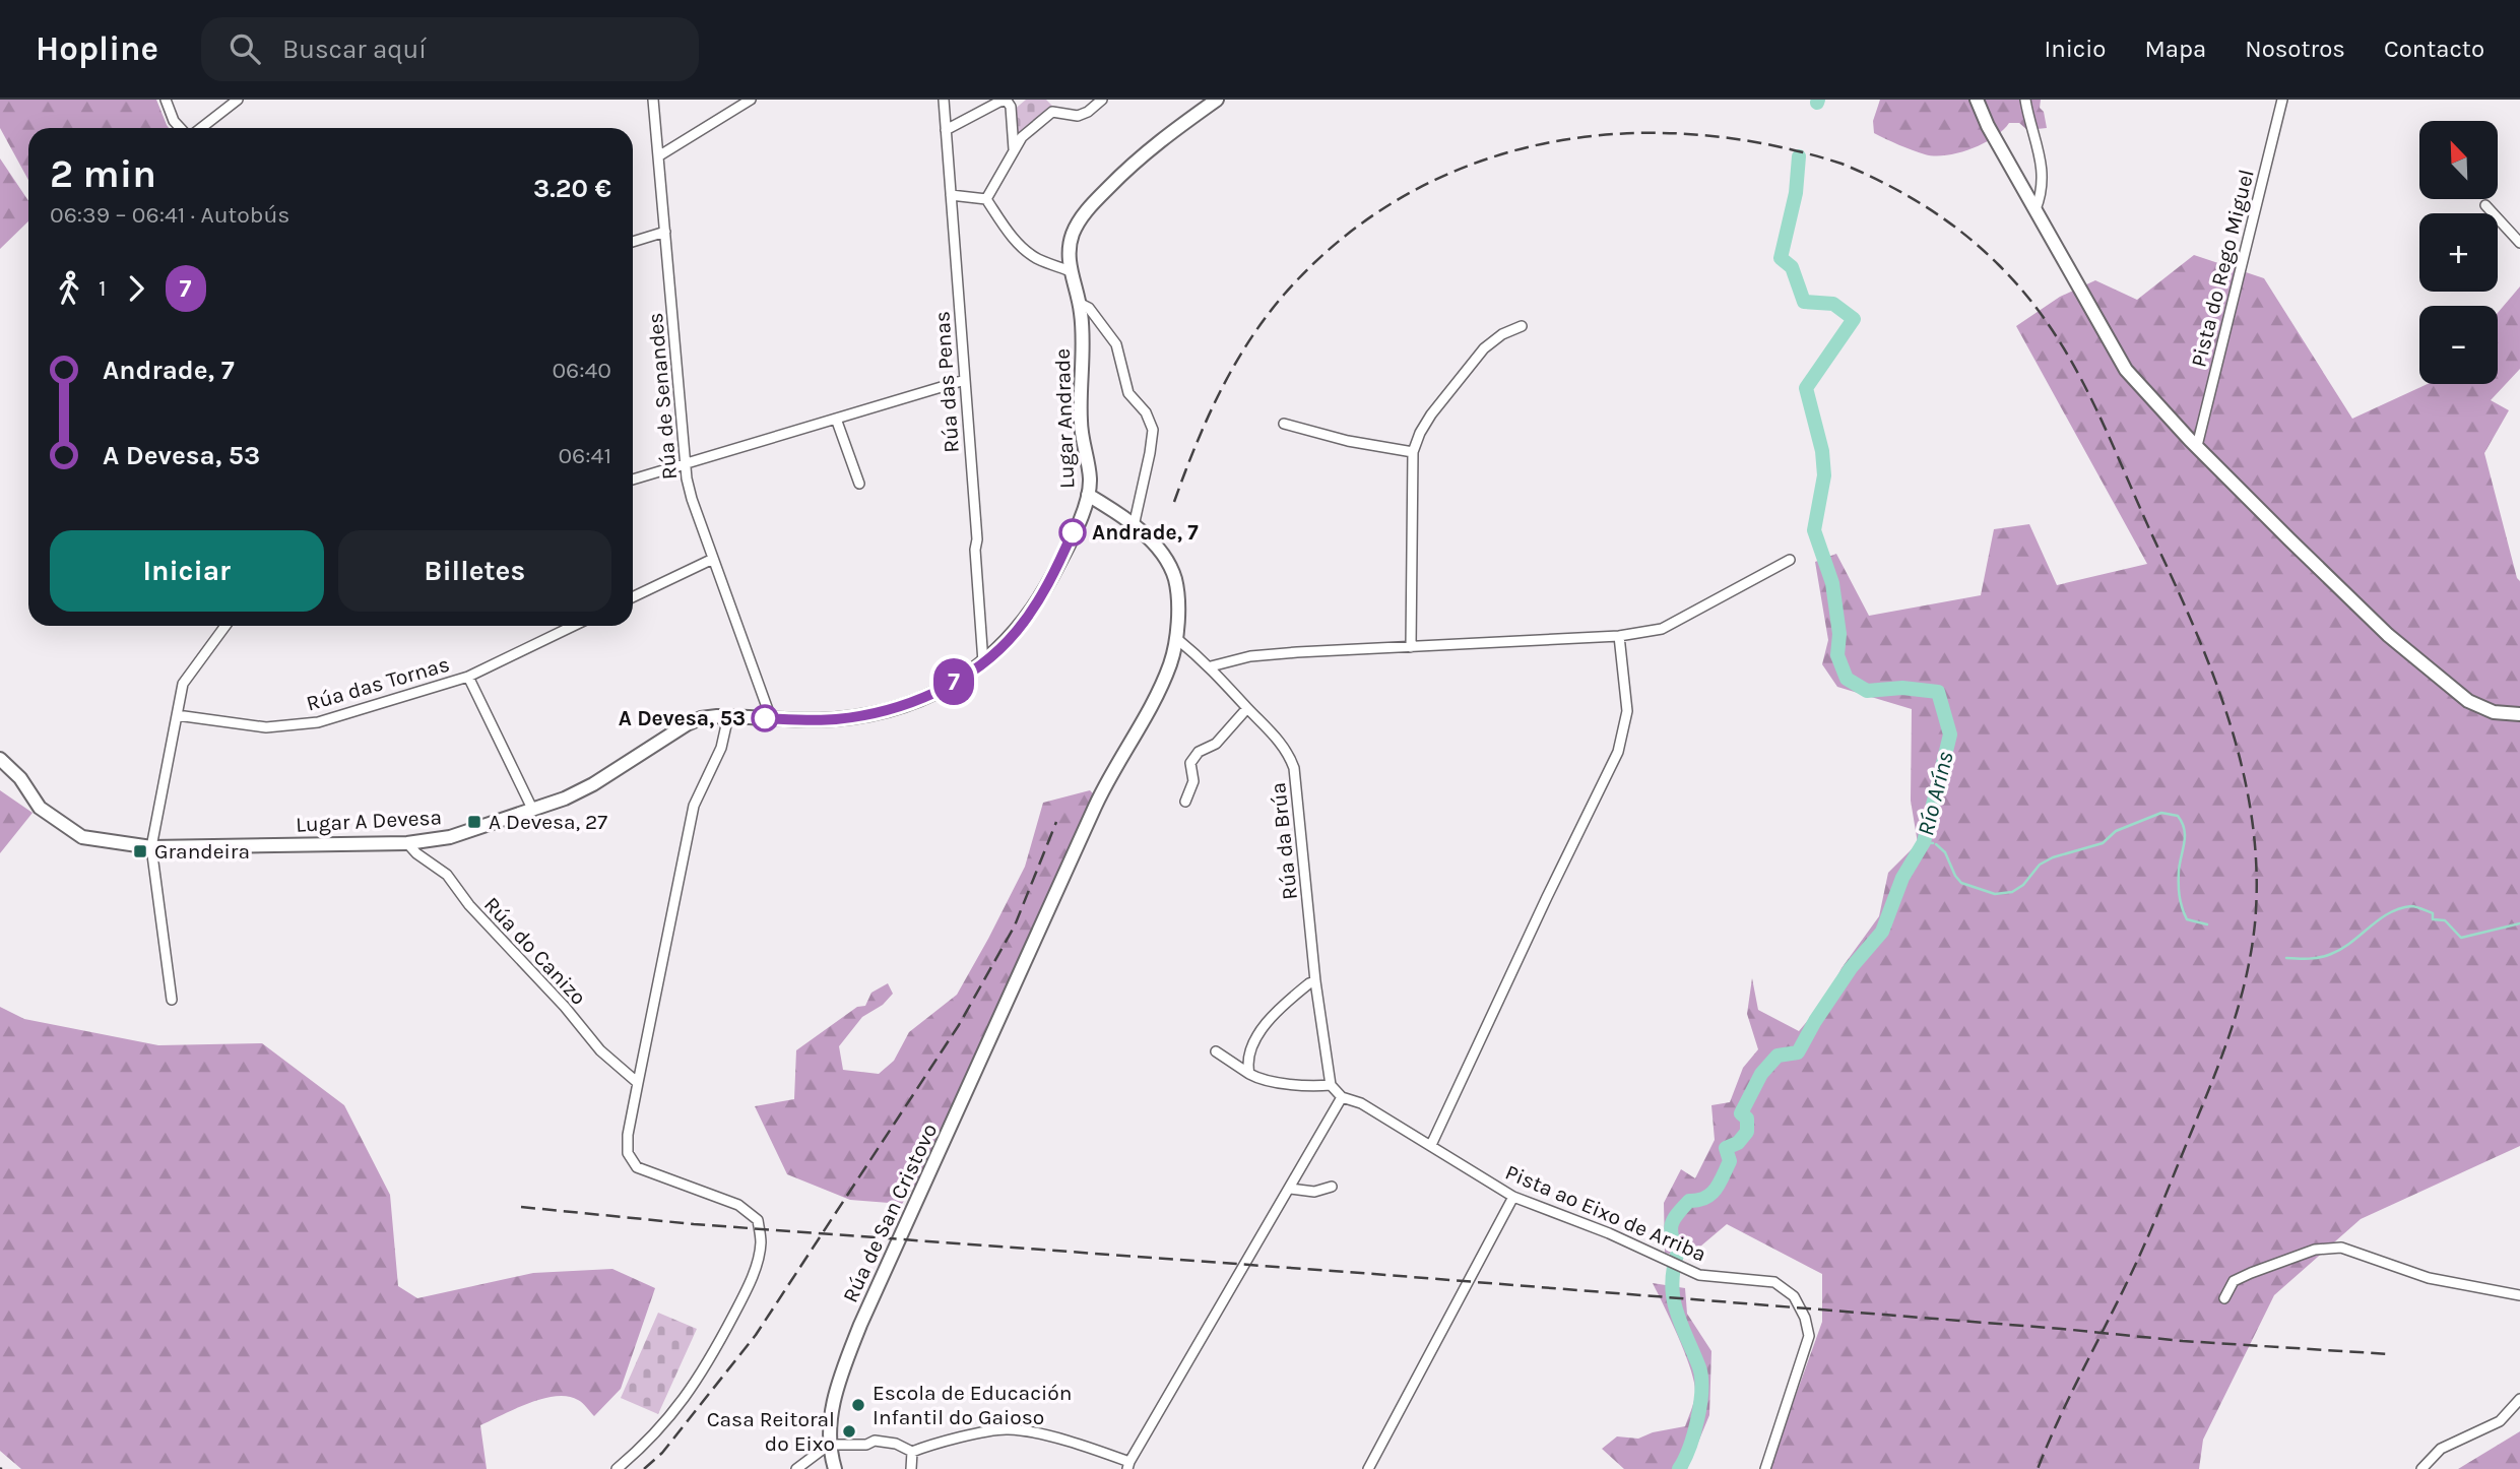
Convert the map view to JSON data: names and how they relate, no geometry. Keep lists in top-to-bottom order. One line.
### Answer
{"streets":{"street":["Pista do Rego Miguel","Rúa das Penas","Rúa de Senandes","Lugar Andrade","Rúa das Tornas","Lugar A Devesa","Rúa da Brúa","Rúa do Canizo","Rúa de San Cristovo","Pista ao Eixo de Arriba"]},"crossings":[["Rúa das Penas","Lugar A Devesa"],["Rúa de Senandes","Lugar A Devesa"],["Lugar Andrade","Lugar A Devesa"],["Lugar Andrade","Rúa de San Cristovo"],["Rúa das Tornas","Lugar A Devesa"],["Lugar A Devesa","Rúa do Canizo"],["Rúa da Brúa","Rúa de San Cristovo"],["Rúa da Brúa","Pista ao Eixo de Arriba"]],"water":["Río Aríns"],"places":{"other":["Andrade, 7","A Devesa, 53","Escola de Educación Infantil do Gaioso","Casa Reitoral do Eixo"],"transit":["A Devesa, 27","Grandeira"]},"lines":["bus line 7"],"north":"top left","page":{"header":"Hopline","search":"Buscar aquí","nav":["Inicio","Mapa","Nosotros","Contacto"],"on_map":"7","map_buttons":["+","−"],"heading":["2 min","06:39 – 06:41 · Autobús","3.20 €"],"legs":["1","7"],"list":[{"name":"Andrade, 7","value":"06:40"},{"name":"A Devesa, 53","value":"06:41"}],"buttons":["Iniciar","Billetes"]}}
